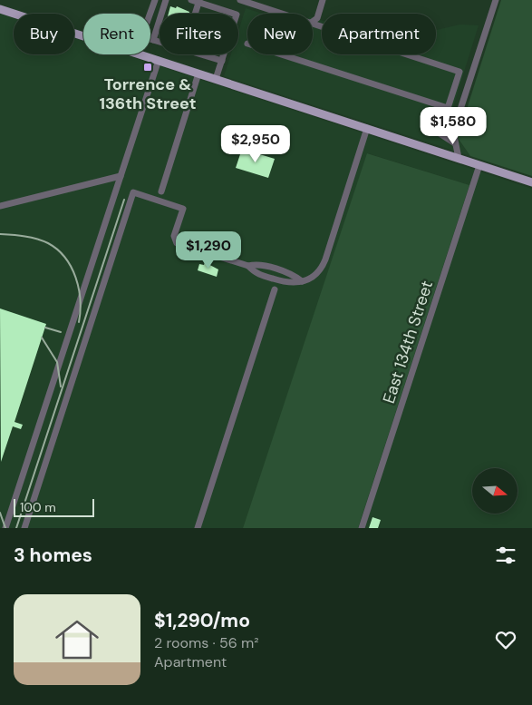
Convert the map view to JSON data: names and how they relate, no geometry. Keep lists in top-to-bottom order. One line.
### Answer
{"streets":{"street":["East 134th Street"]},"places":{"transit":["Torrence & 136th Street"]},"scale_bar":"100 m","north":"right","page":{"chip":["Buy","Rent","Filters","New","Apartment"],"price":["$1,580","$2,950","$1,290"],"scale":"100 m","heading":"3 homes","list":[{"name":"$1,290/mo","note":"2 rooms · 56 m² · Apartment"}]}}
